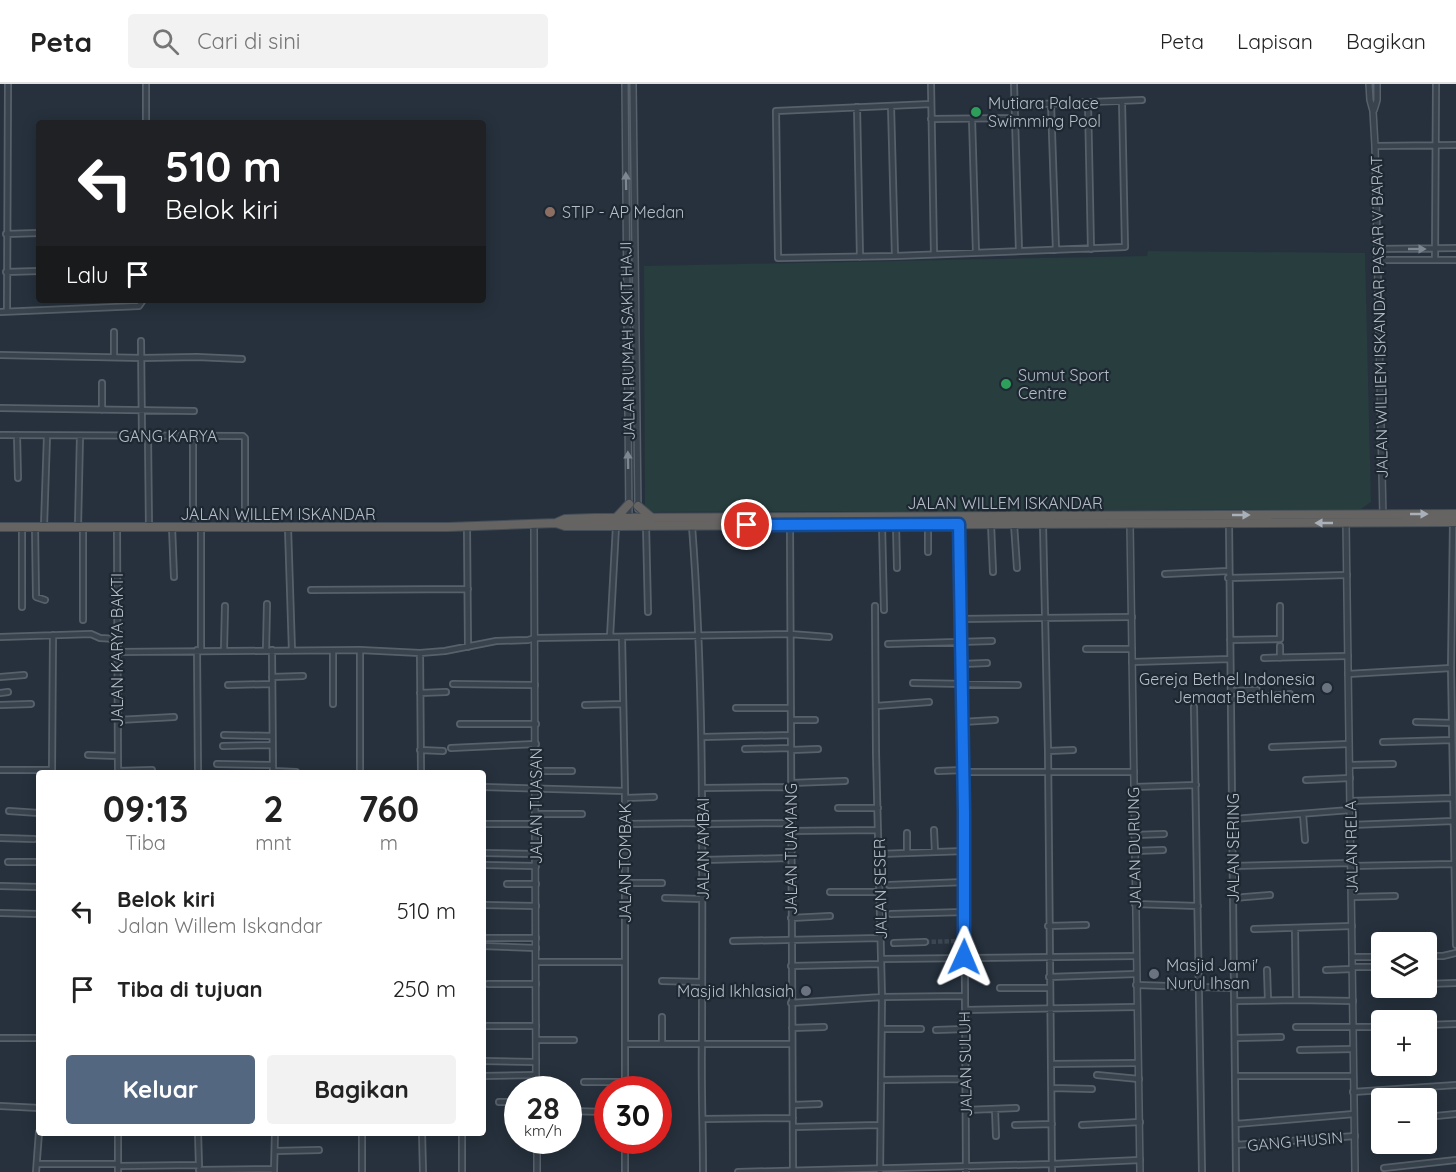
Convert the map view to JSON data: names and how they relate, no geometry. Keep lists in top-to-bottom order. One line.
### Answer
{"streets":{"highway":["JALAN WILLEM ISKANDAR"],"street":["JALAN WILLIEM ISKANDAR PASAR V BARAT","JALAN RUMAH SAKIT HAJI","GANG KARYA","JALAN KARYA BAKTI","JALAN TUASAN","JALAN RELA","JALAN DURUNG","JALAN SERING","JALAN AMBAI","JALAN TUAMANG","JALAN TOMBAK","JALAN SESER","JALAN SULUH","GANG HUSIN"]},"crossings":[["JALAN WILLIEM ISKANDAR PASAR V BARAT","JALAN WILLEM ISKANDAR"],["JALAN RUMAH SAKIT HAJI","JALAN WILLEM ISKANDAR"],["GANG KARYA","JALAN WILLEM ISKANDAR"],["JALAN WILLEM ISKANDAR","JALAN KARYA BAKTI"],["JALAN WILLEM ISKANDAR","JALAN TUASAN"],["JALAN WILLEM ISKANDAR","JALAN RELA"],["JALAN WILLEM ISKANDAR","JALAN DURUNG"],["JALAN WILLEM ISKANDAR","JALAN SERING"],["JALAN WILLEM ISKANDAR","JALAN AMBAI"],["JALAN WILLEM ISKANDAR","JALAN TUAMANG"],["JALAN WILLEM ISKANDAR","JALAN SULUH"],["JALAN RELA","GANG HUSIN"],["JALAN SERING","GANG HUSIN"]],"places":["Mutiara Palace Swimming Pool","STIP - AP Medan","Sumut Sport Centre","Gereja Bethel Indonesia Jemaat Bethlehem","Masjid Jami' Nurul Ihsan","Masjid Ikhlasiah"],"page":{"header":"Peta","search":"Cari di sini","nav":["Peta","Lapisan","Bagikan"],"turn":["510 m","Belok kiri"],"then":"Lalu","eta":["09:13","Tiba","2","mnt","760","m"],"list":[{"name":"Belok kiri","note":"Jalan Willem Iskandar","value":"510 m"},{"name":"Tiba di tujuan","value":"250 m"}],"map_buttons":["+","−"],"buttons":["Keluar","Bagikan"],"speed":"28 km/h","limit":"30"}}
